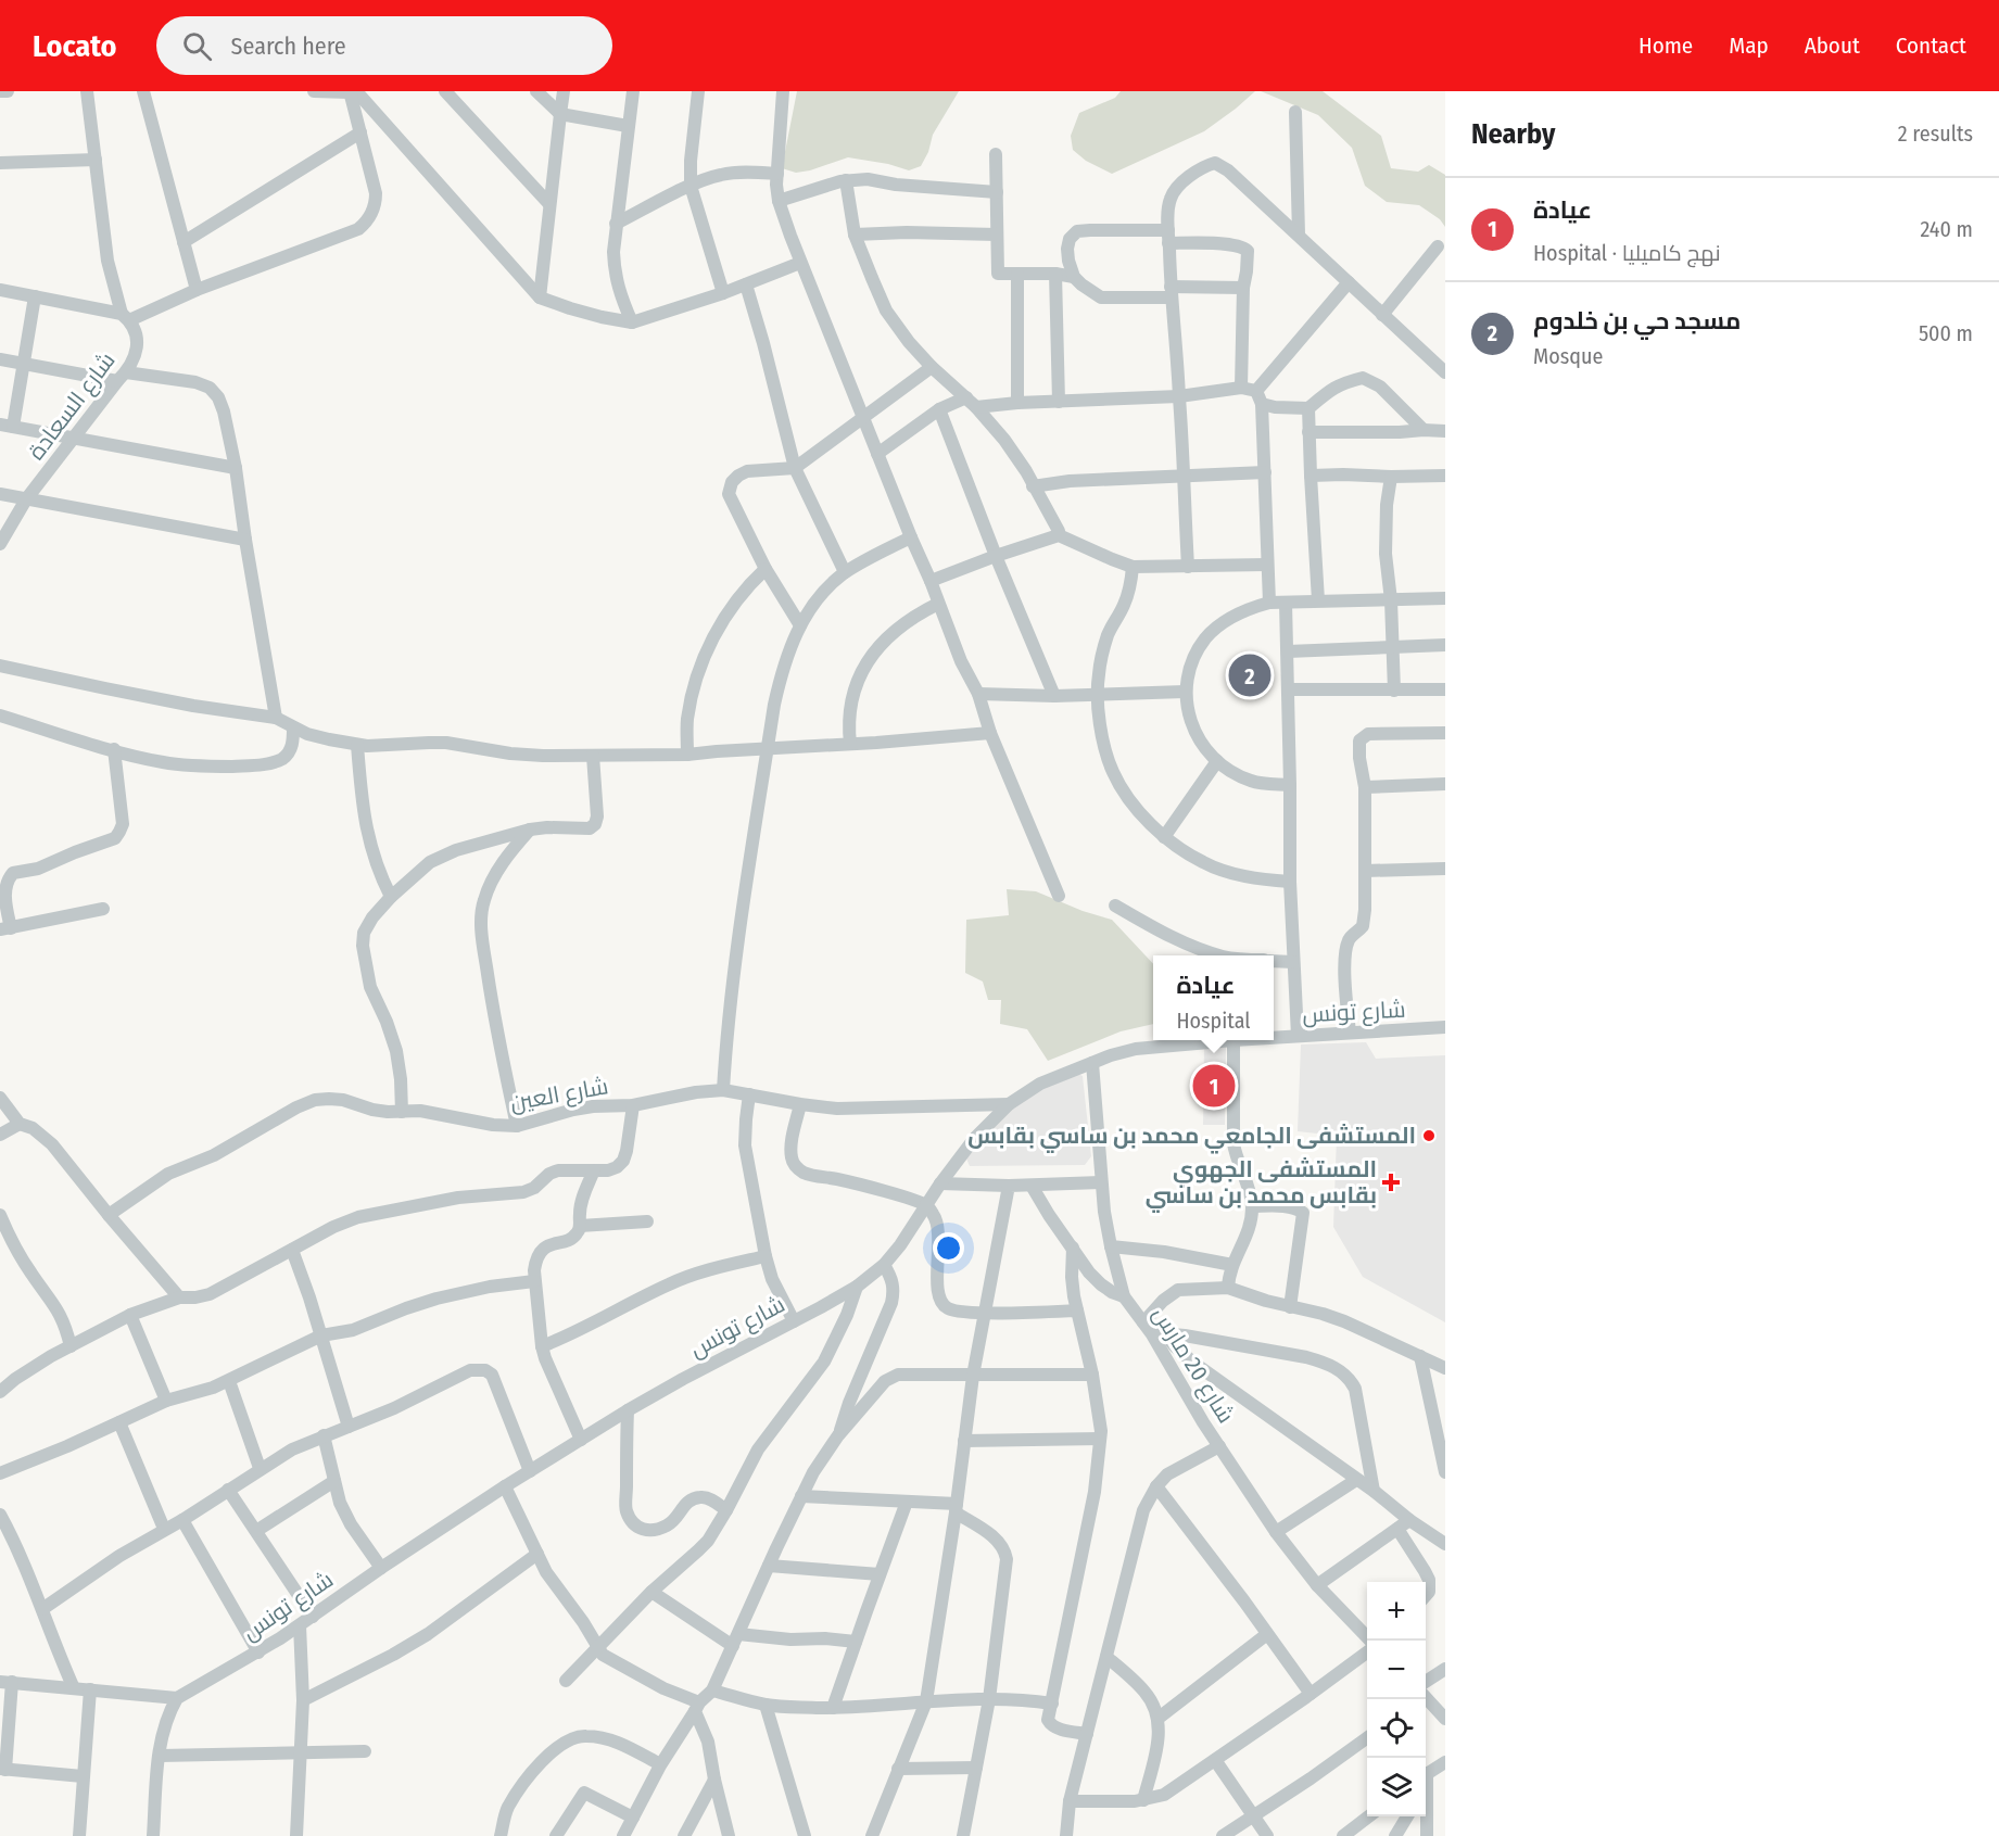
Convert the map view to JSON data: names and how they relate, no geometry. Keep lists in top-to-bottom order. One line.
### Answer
{"streets":{"street":["شارع السعادة","شارع تونس","شارع العين","شارع 20 مارس"]},"crossings":[["شارع تونس","شارع العين"],["شارع تونس","شارع 20 مارس"]],"places":{"other":["المستشفى الجامعي محمد بن ساسي بقابس"],"health":["المستشفى الجهوي بقابس محمد بن ساسي"]},"page":{"header":"Locato","search":"Search here","nav":["Home","Map","About","Contact"],"heading":["Nearby","2 results"],"list":[{"mark":"1","name":"عيادة","note":"Hospital · نهج كاميليا","value":"240 m"},{"mark":"2","name":"مسجد حي بن خلدوم","note":"Mosque","value":"500 m"}],"pins":["2","1"],"popup":["عيادة","Hospital"],"map_buttons":["+","−"]}}
